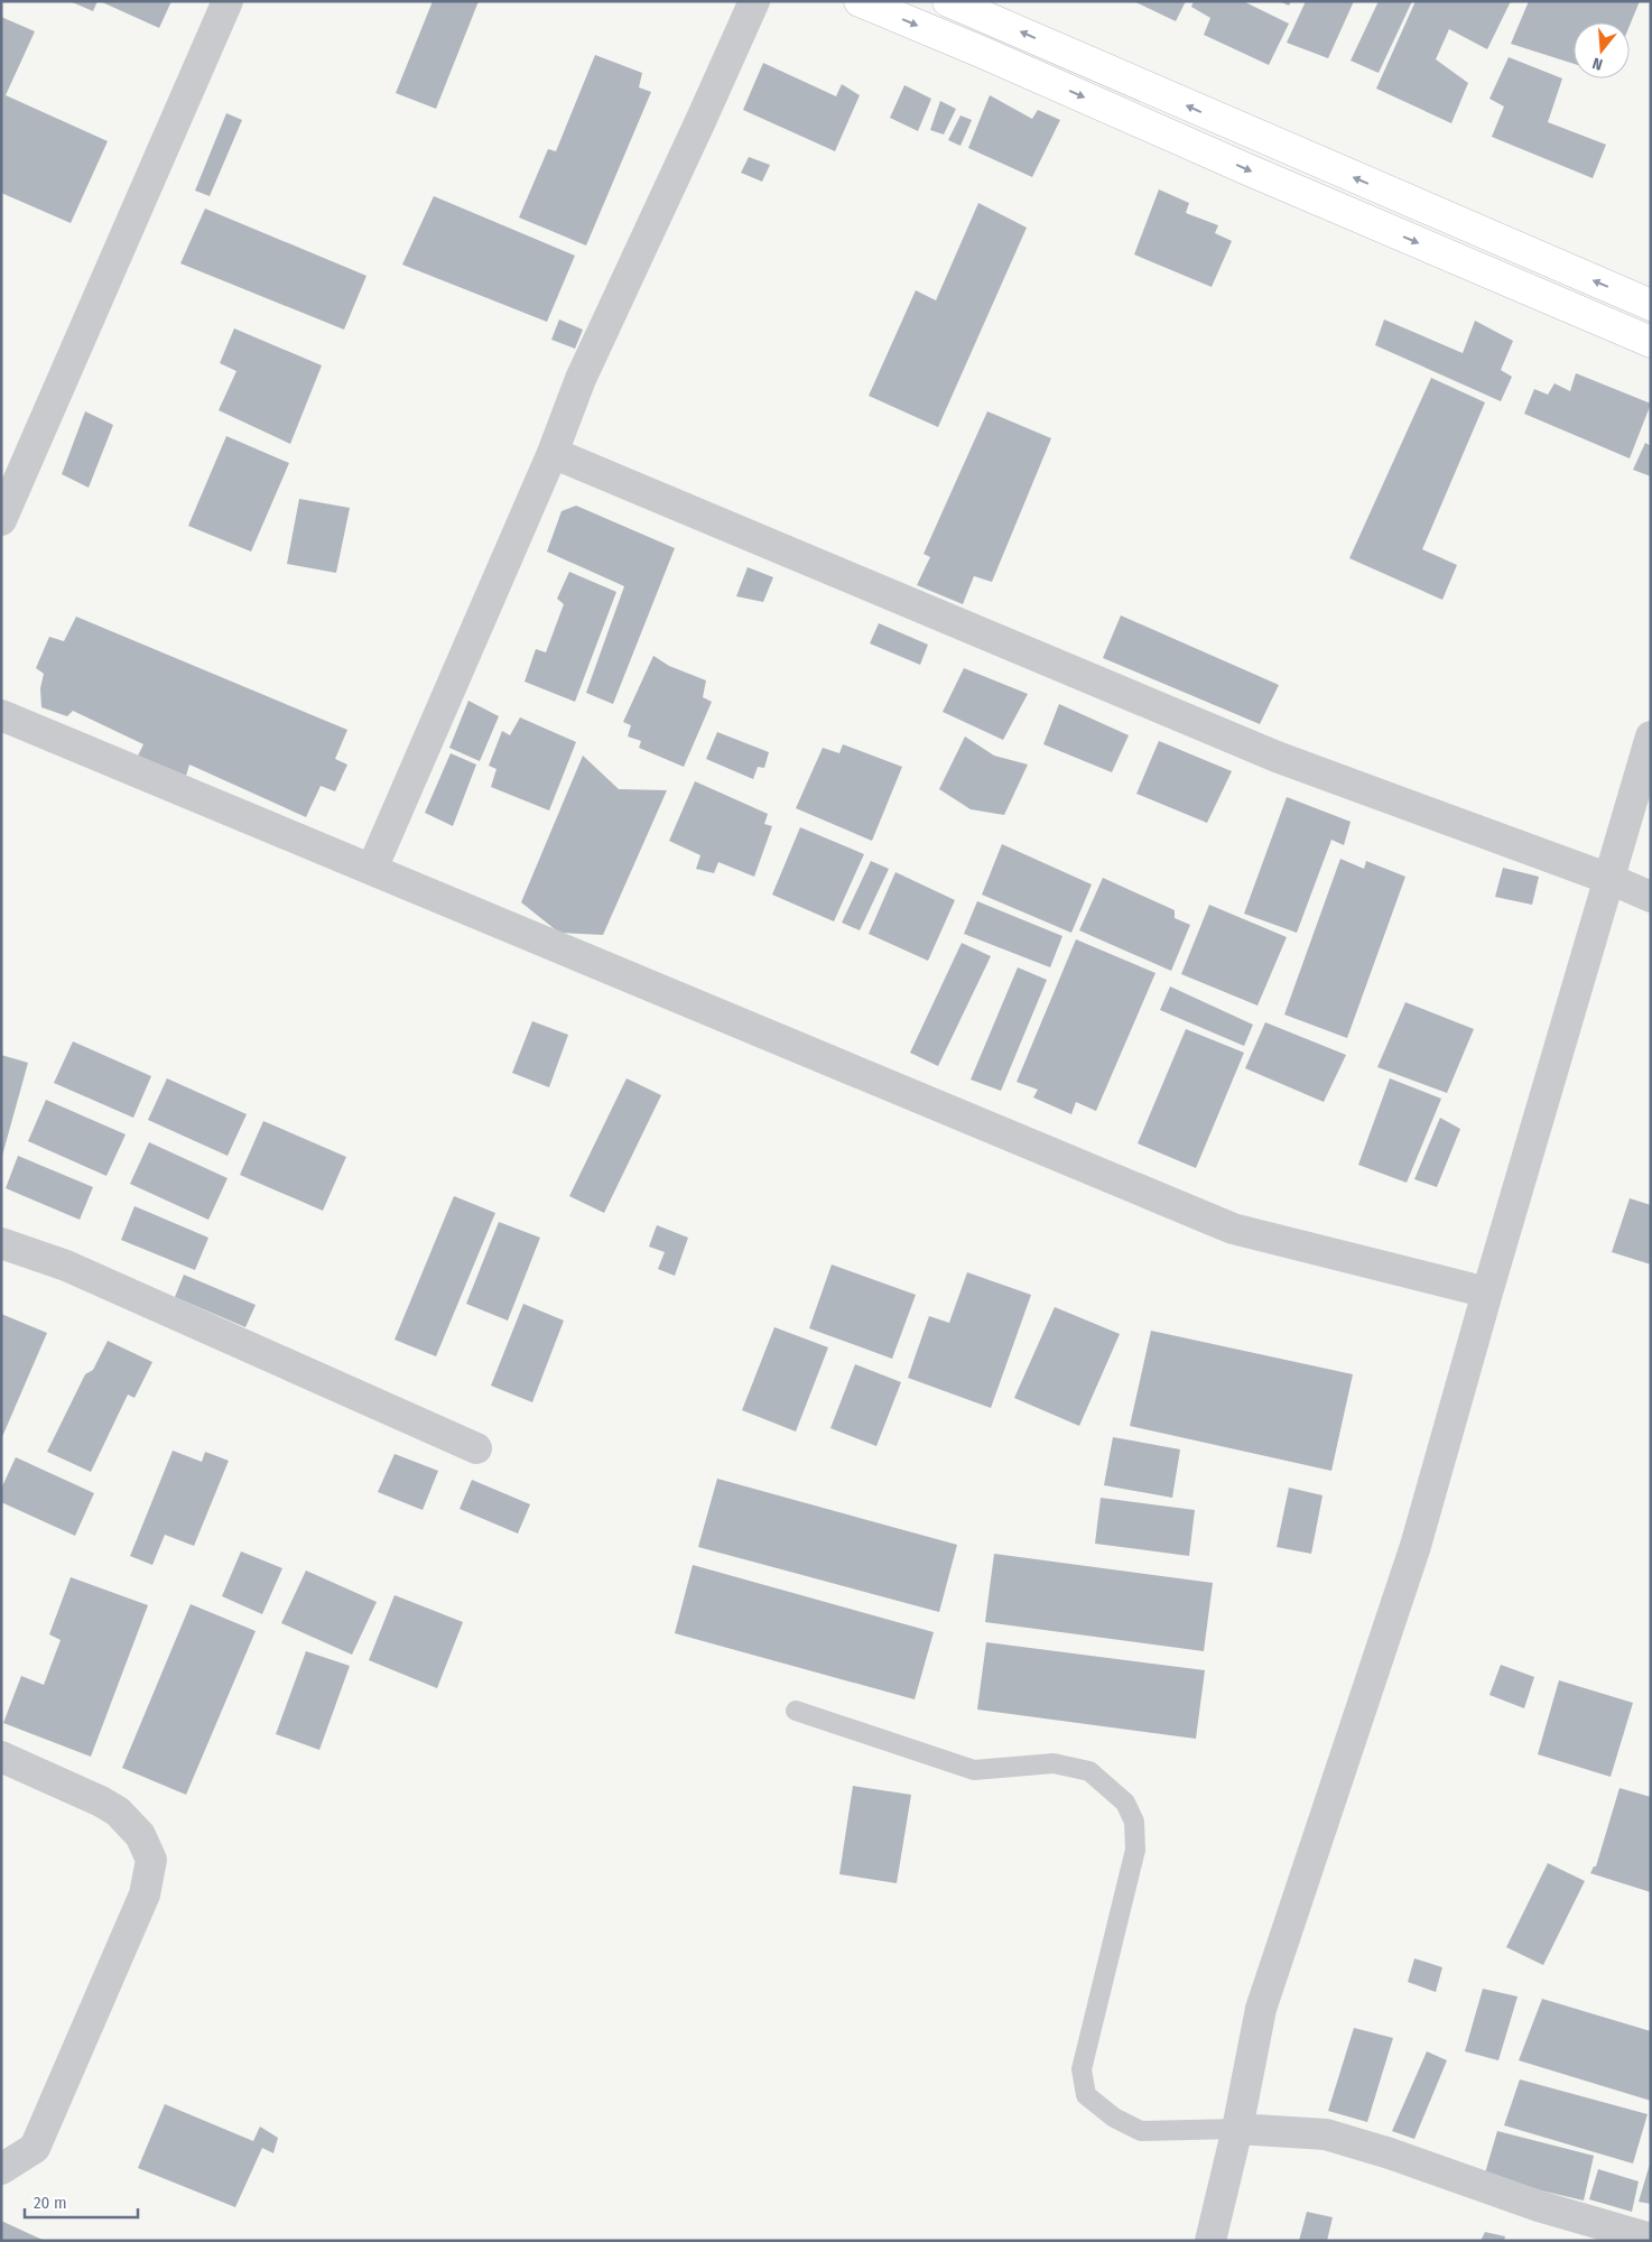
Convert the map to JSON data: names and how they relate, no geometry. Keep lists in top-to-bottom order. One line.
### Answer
{"scale_bar":"20 m","north":"bottom"}
